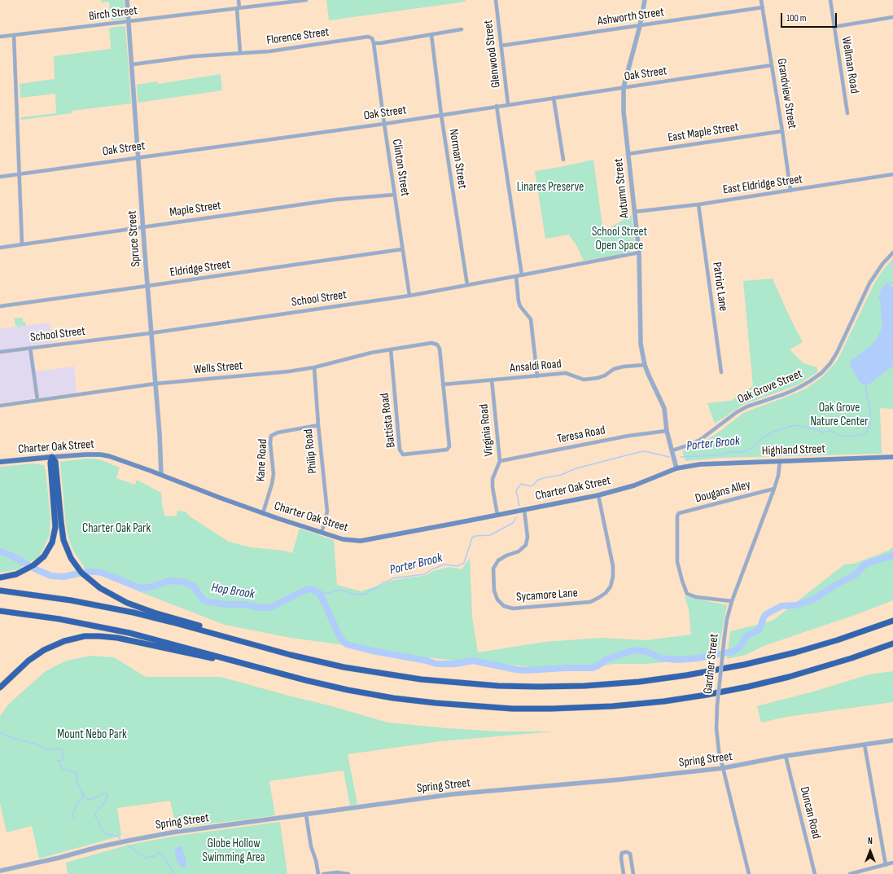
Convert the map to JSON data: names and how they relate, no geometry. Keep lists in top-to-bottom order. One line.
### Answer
{"streets":{"main road":["Charter Oak Street","Highland Street"],"street":["Birch Street","Ashworth Street","Florence Street","Glenwood Street","Wellman Road","Oak Street","Grandview Street","East Maple Street","Norman Street","Clinton Street","East Eldridge Street","Autumn Street","Maple Street","Spruce Street","Eldridge Street","Patriot Lane","School Street","Ansaldi Road","Wells Street","Oak Grove Street","Battista Road","Virginia Road","Teresa Road","Philip Road","Kane Road","Dougans Alley","Sycamore Lane","Gardner Street","Spring Street","Duncan Road"]},"crossings":[["Birch Street","Spruce Street"],["Ashworth Street","Glenwood Street"],["Ashworth Street","Grandview Street"],["Ashworth Street","Autumn Street"],["Florence Street","Norman Street"],["Florence Street","Clinton Street"],["Florence Street","Spruce Street"],["Glenwood Street","Oak Street"],["Glenwood Street","School Street"],["Oak Street","Grandview Street"],["Oak Street","Norman Street"],["Oak Street","Clinton Street"],["Oak Street","Autumn Street"],["Oak Street","Spruce Street"],["Grandview Street","East Maple Street"],["Grandview Street","East Eldridge Street"],["East Maple Street","Autumn Street"],["Norman Street","School Street"],["Clinton Street","Maple Street"],["Clinton Street","Eldridge Street"],["Clinton Street","School Street"],["East Eldridge Street","Autumn Street"],["East Eldridge Street","Patriot Lane"],["Autumn Street","School Street"],["Autumn Street","Ansaldi Road"],["Autumn Street","Oak Grove Street"],["Autumn Street","Teresa Road"],["Autumn Street","Charter Oak Street"],["Autumn Street","Highland Street"],["Maple Street","Spruce Street"],["Spruce Street","Eldridge Street"],["Spruce Street","School Street"],["Spruce Street","Wells Street"],["Spruce Street","Charter Oak Street"],["Ansaldi Road","Battista Road"],["Ansaldi Road","Virginia Road"],["Wells Street","Battista Road"],["Wells Street","Philip Road"],["Virginia Road","Teresa Road"],["Virginia Road","Charter Oak Street"],["Charter Oak Street","Highland Street"],["Charter Oak Street","Philip Road"],["Charter Oak Street","Kane Road"],["Charter Oak Street","Sycamore Lane"],["Highland Street","Gardner Street"],["Philip Road","Kane Road"],["Dougans Alley","Gardner Street"],["Gardner Street","Spring Street"],["Spring Street","Duncan Road"]],"water":["Porter Brook","Hop Brook"],"parks":["Linares Preserve","School Street Open Space","Oak Grove Nature Center","Charter Oak Park","Mount Nebo Park","Globe Hollow Swimming Area"],"scale_bar":"100 m","north":"top"}
